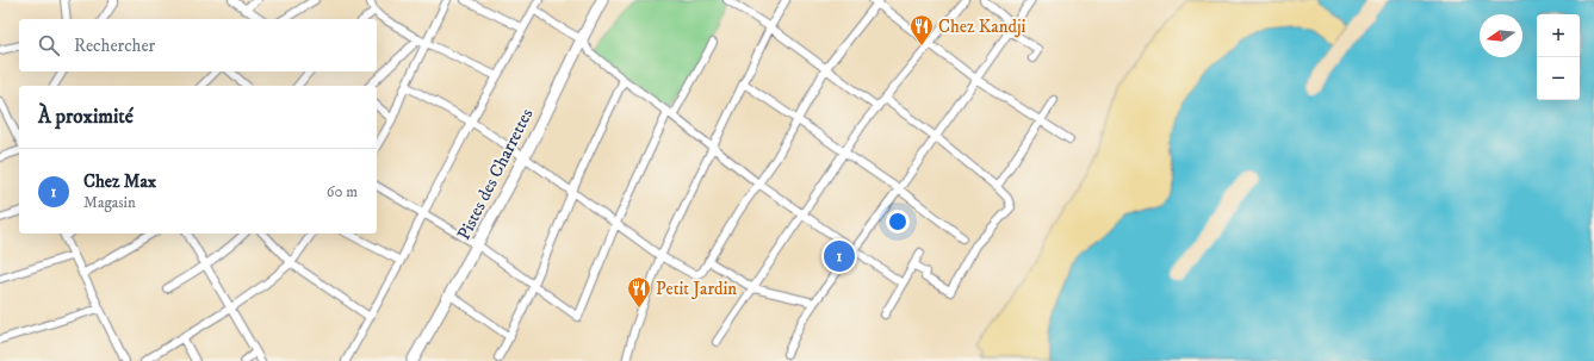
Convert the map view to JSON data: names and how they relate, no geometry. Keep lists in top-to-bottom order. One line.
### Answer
{"streets":{"main road":["Pistes des Charrettes"]},"places":{"restaurant":["Chez Kandji","Petit Jardin"]},"north":"left","page":{"map_buttons":["+","−"],"search":"Rechercher","heading":"À proximité","list":[{"mark":"1","name":"Chez Max","note":"Magasin","value":"60 m"}],"pins":"1"}}
